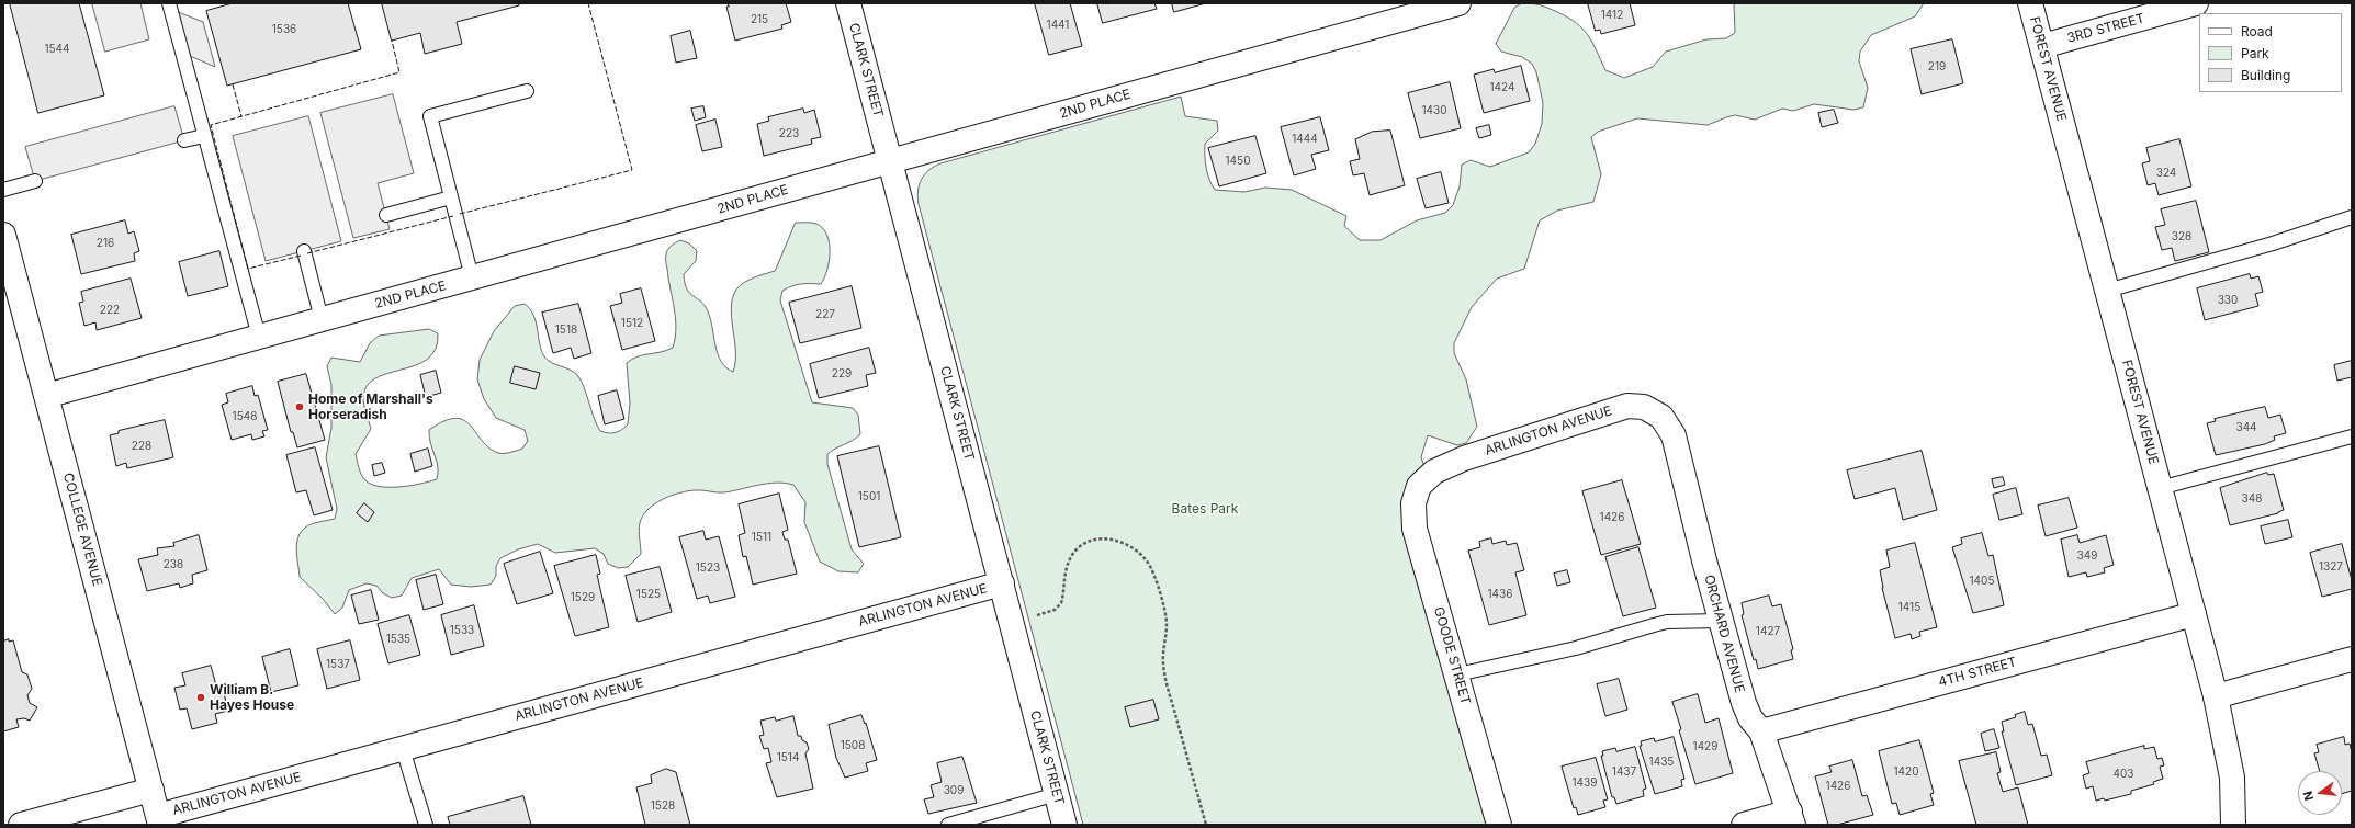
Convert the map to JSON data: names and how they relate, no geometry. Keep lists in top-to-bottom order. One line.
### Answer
{"streets":{"street":["3RD STREET","FOREST AVENUE","CLARK STREET","2ND PLACE","ARLINGTON AVENUE","COLLEGE AVENUE","ORCHARD AVENUE","GOODE STREET","4TH STREET"]},"crossings":[["3RD STREET","FOREST AVENUE"],["FOREST AVENUE","4TH STREET"],["CLARK STREET","2ND PLACE"],["CLARK STREET","ARLINGTON AVENUE"],["2ND PLACE","COLLEGE AVENUE"],["ARLINGTON AVENUE","COLLEGE AVENUE"],["ARLINGTON AVENUE","ORCHARD AVENUE"],["ARLINGTON AVENUE","GOODE STREET"],["ORCHARD AVENUE","4TH STREET"]],"parks":["Bates Park"],"places":["Home of Marshall's Horseradish","William B. Hayes House"],"house_numbers":["1412","215","1441","1536","1544","219","1424","1430","223","1444","1450","324","328","216","330","222","227","1512","1518","229","1548","344","228","1501","348","1426","1511","349","238","1327","1523","1405","1525","1436","1529","1415","1533","1427","1535","1537","1508","1429","1514","1435","1437","1420","403","1439","1426","309","1528"],"legend":["Road","Park","Building"],"north":"left"}
